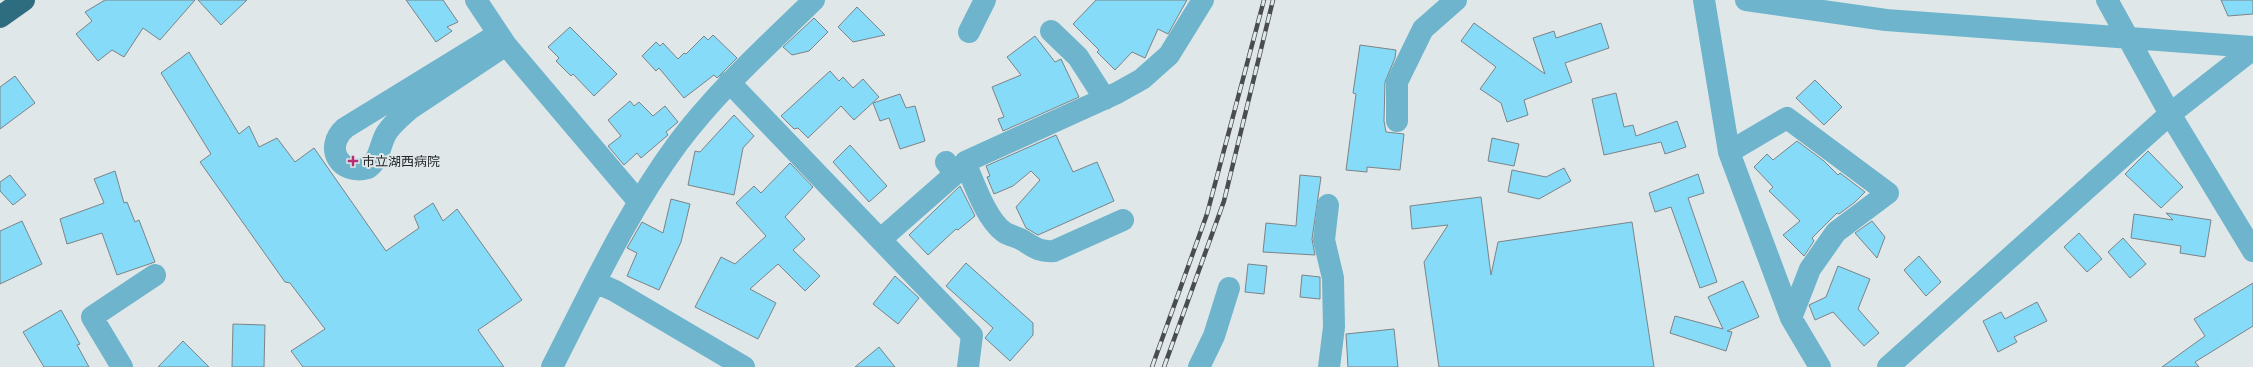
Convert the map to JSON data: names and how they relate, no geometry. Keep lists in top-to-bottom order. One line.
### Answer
{"places":{"health":["市立湖西病院"]}}
